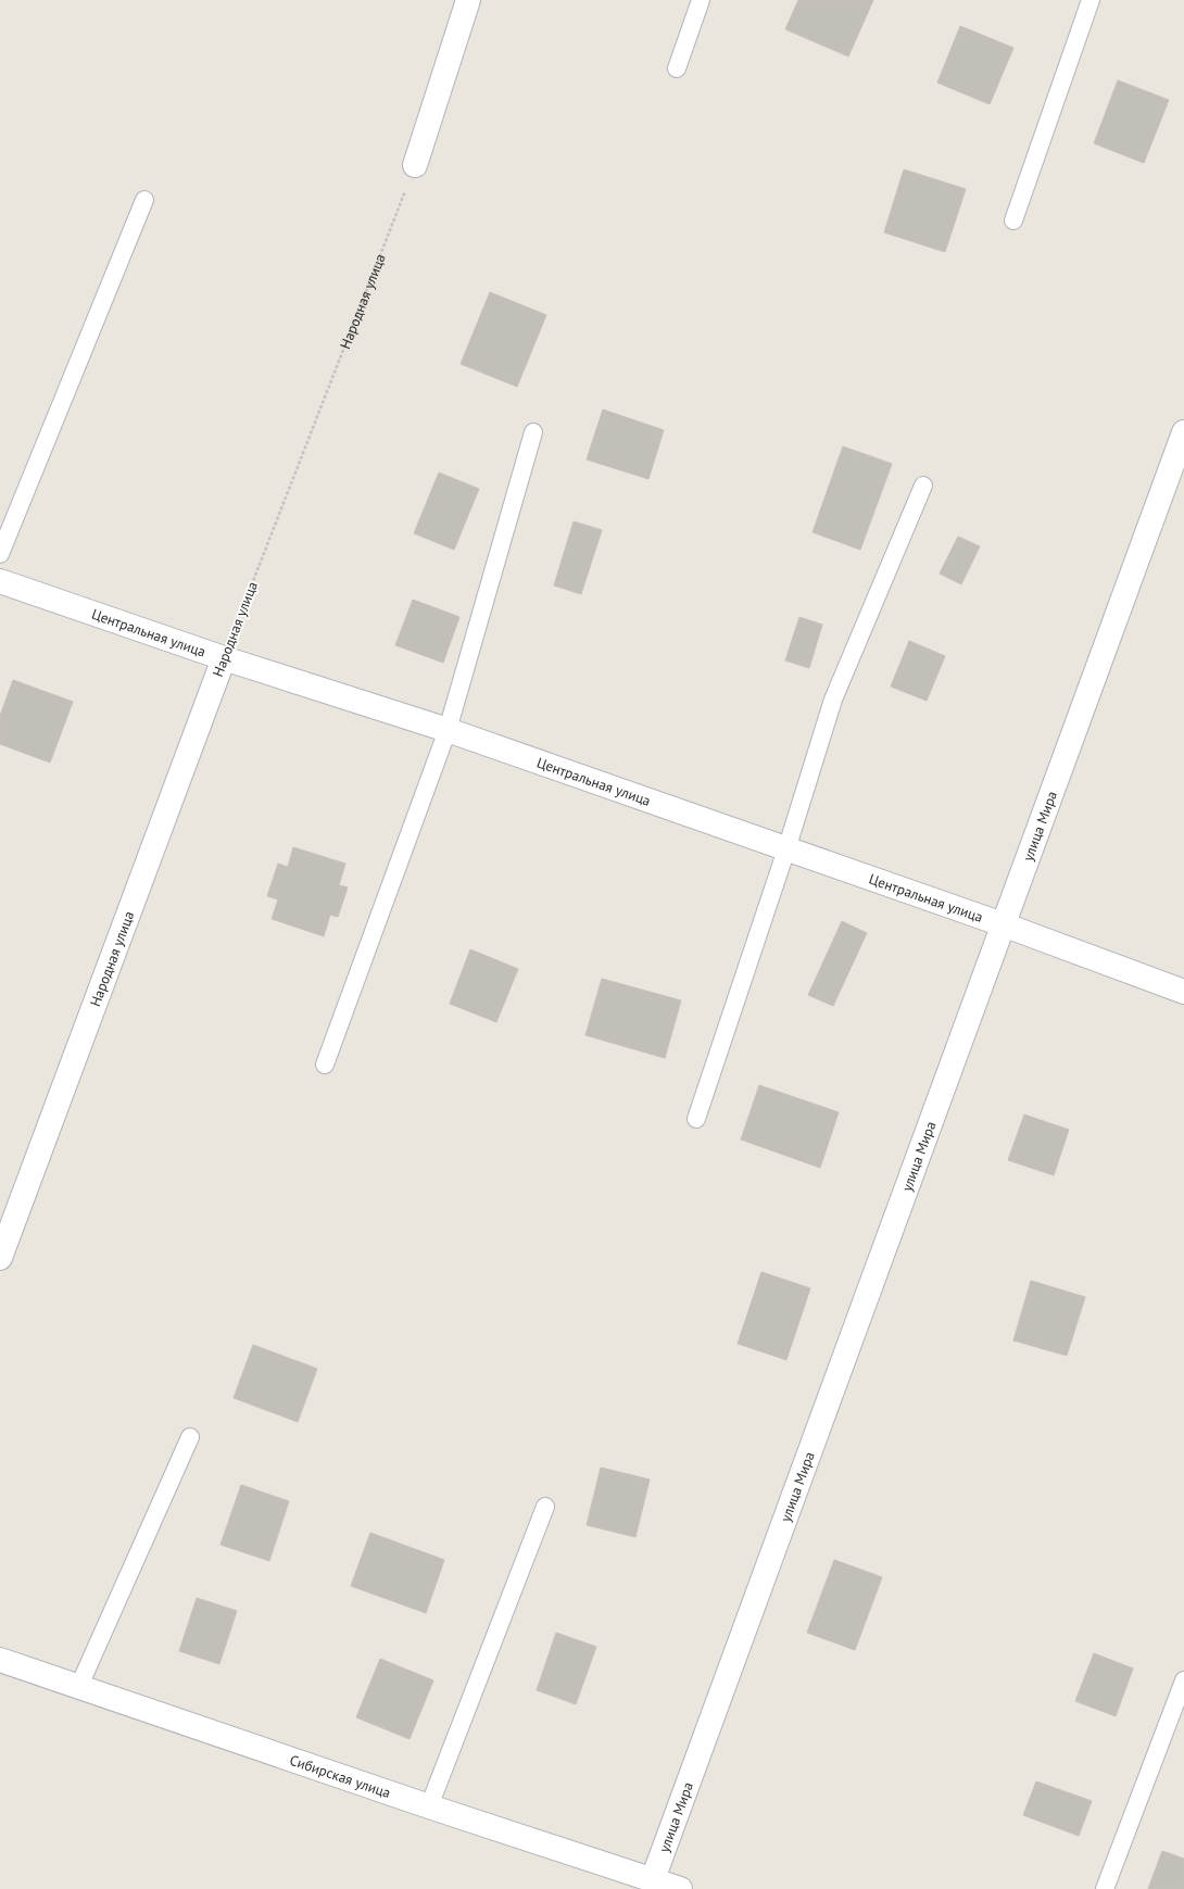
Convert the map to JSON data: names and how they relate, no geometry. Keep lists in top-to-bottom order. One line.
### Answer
{"streets":{"street":["Народная улица","Центральная улица","улица Мира","Сибирская улица"]},"crossings":[["Народная улица","Центральная улица"],["Центральная улица","улица Мира"],["улица Мира","Сибирская улица"]]}
